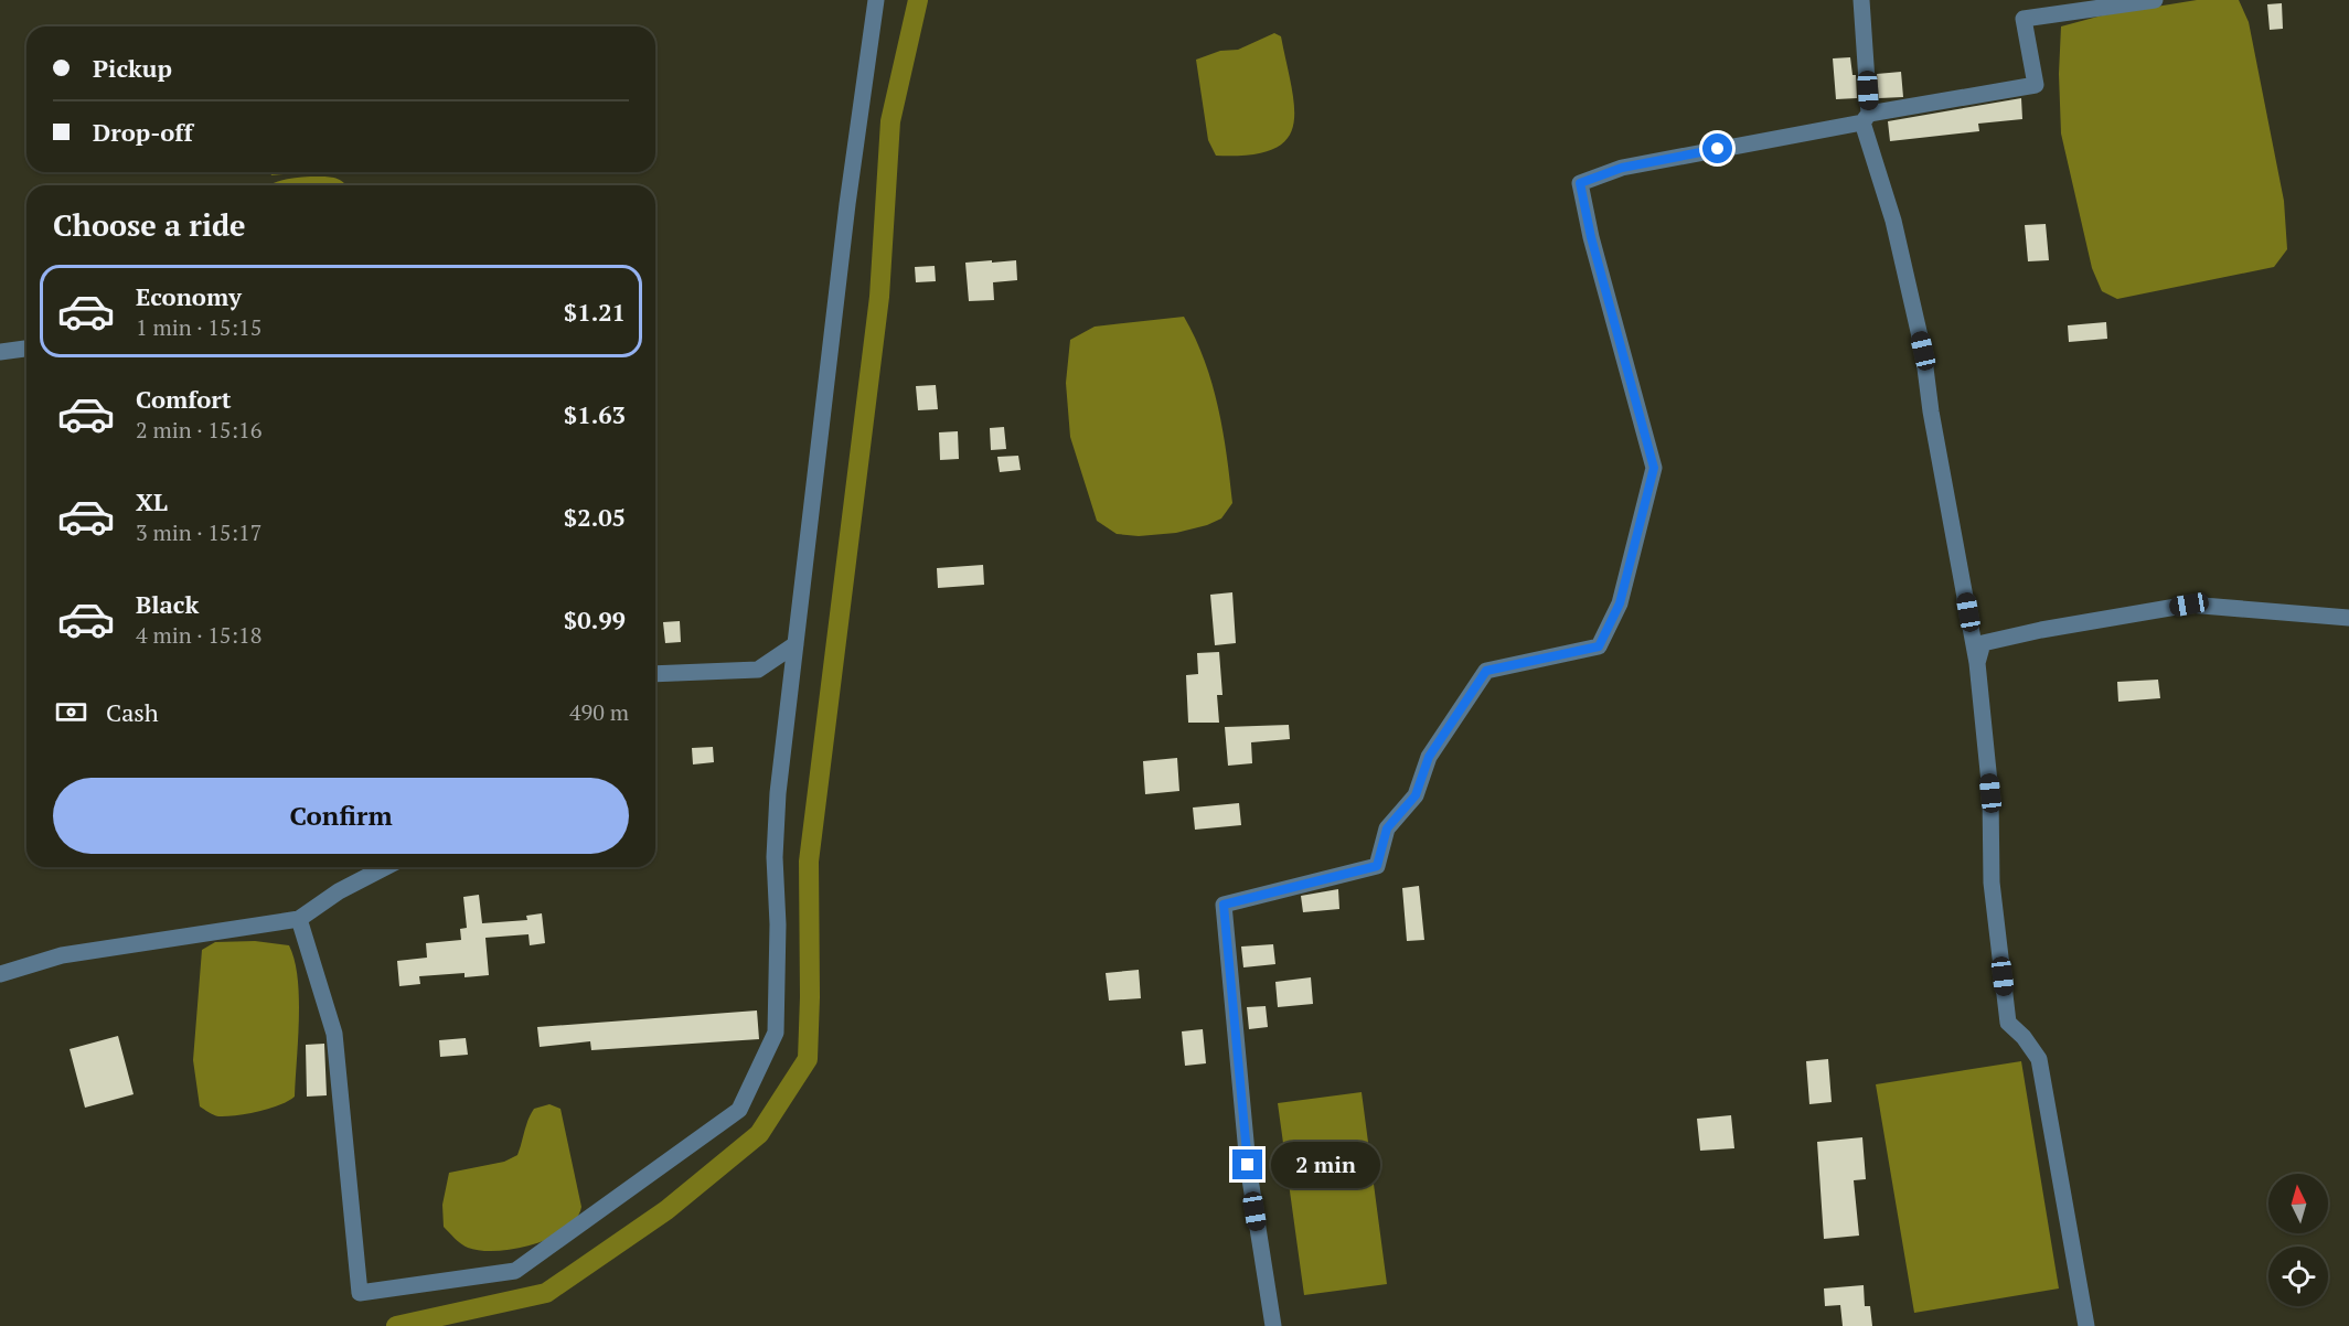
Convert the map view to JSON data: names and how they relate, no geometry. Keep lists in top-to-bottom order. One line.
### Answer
{"north":"top","page":{"banner":["Pickup","Drop-off"],"heading":"Choose a ride","list":[{"name":"Economy","note":"1 min · 15:15","value":"$1.21"},{"name":"Comfort","note":"2 min · 15:16","value":"$1.63"},{"name":"XL","note":"3 min · 15:17","value":"$2.05"},{"name":"Black","note":"4 min · 15:18","value":"$0.99"}],"pay":["Cash","490 m"],"buttons":"Confirm","bubble":"2 min"}}
